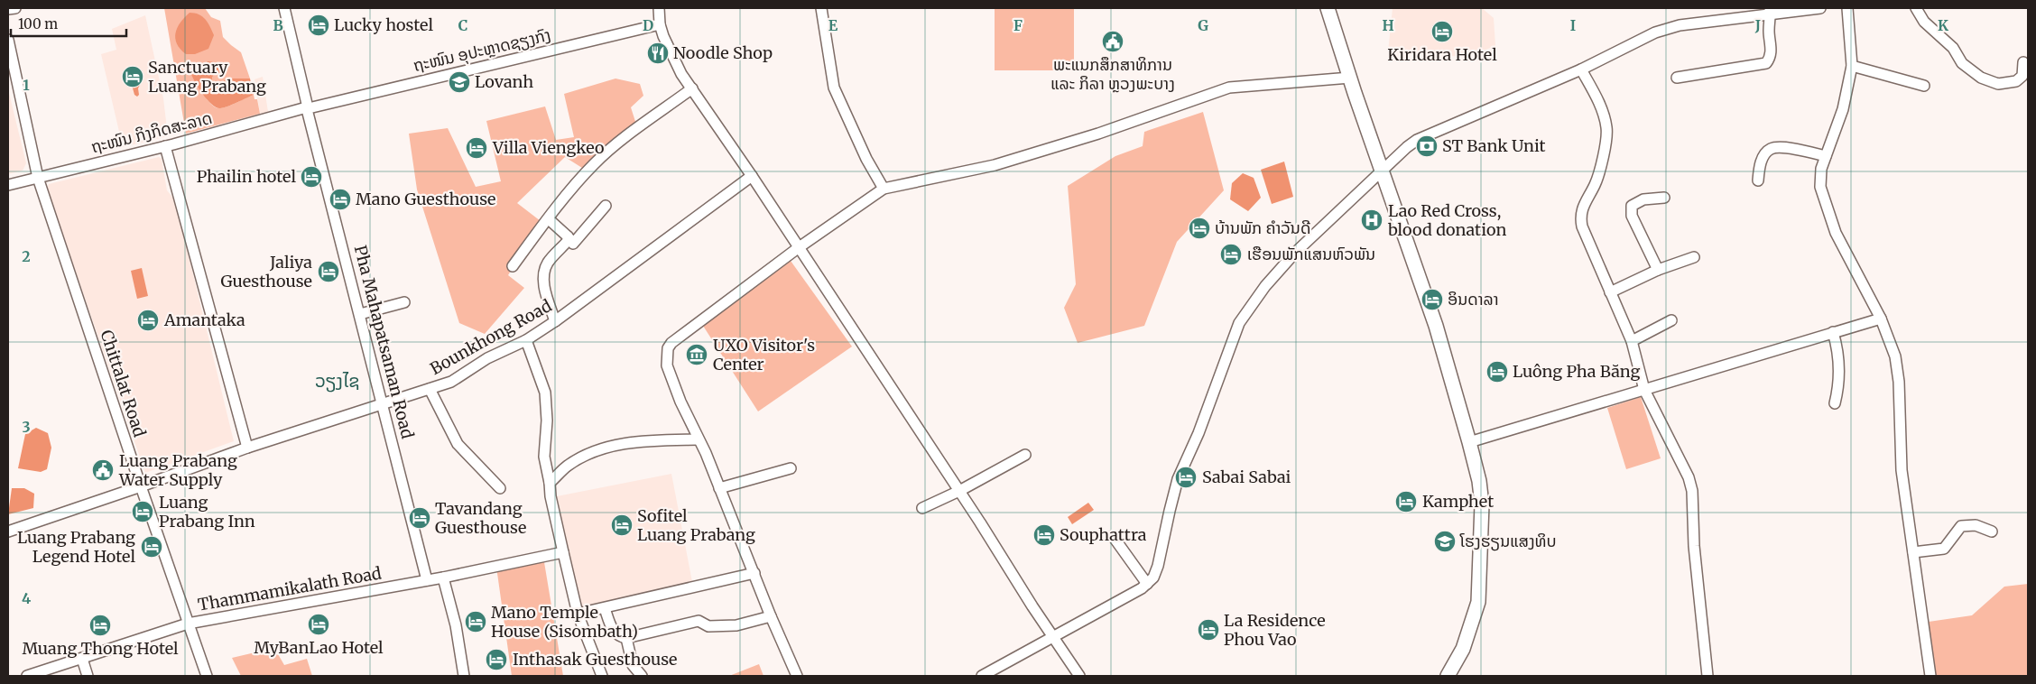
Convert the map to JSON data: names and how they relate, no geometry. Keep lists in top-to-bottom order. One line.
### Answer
{"streets":{"street":["ຖະໜົນ ອຸປະຫຼາດຊຽງກົງ","ຖະໜົນ ກິງກິດສະລາດ","Bounkhong Road","Pha Mahapatsaman Road","Chittalat Road","Thammamikalath Road"]},"crossings":[["ຖະໜົນ ອຸປະຫຼາດຊຽງກົງ","ຖະໜົນ ກິງກິດສະລາດ"],["ຖະໜົນ ອຸປະຫຼາດຊຽງກົງ","Pha Mahapatsaman Road"],["ຖະໜົນ ກິງກິດສະລາດ","Pha Mahapatsaman Road"],["ຖະໜົນ ກິງກິດສະລາດ","Chittalat Road"],["Bounkhong Road","Pha Mahapatsaman Road"],["Bounkhong Road","Chittalat Road"],["Pha Mahapatsaman Road","Thammamikalath Road"],["Chittalat Road","Thammamikalath Road"]],"districts":["ວຽງໄຊ"],"places":{"hotel":["Lucky hostel","Kiridara Hotel","Sanctuary Luang Prabang","Villa Viengkeo","Phailin hotel","Mano Guesthouse","ບ້ານພັກ ຄໍາວັນດີ","ເຮືອນພັກແສນຫົວພັນ","Jaliya Guesthouse","ອິນດາລາ","Amantaka","Luông Pha Băng","Sabai Sabai","Kamphet","Luang Prabang Inn","Tavandang Guesthouse","Sofitel Luang Prabang","Souphattra","Luang Prabang Legend Hotel","Mano Temple House (Sisombath)","MyBanLao Hotel","Muang Thong Hotel","La Residence Phou Vao","Inthasak Guesthouse"],"public building":["ພະແນກສຶກສາທິການ ແລະ ກິລາ ຫຼວງພະບາງ","Luang Prabang Water Supply"],"restaurant":["Noodle Shop"],"school or university":["Lovanh","ໂຮງຮຽນແສງທິບ"],"bank":["ST Bank Unit"],"hospital":["Lao Red Cross, blood donation"],"museum":["UXO Visitor's Center"]},"scale_bar":"100 m","grid":{"columns":["B","C","D","E","F","G","H","I","J","K"],"rows":["1","2","3","4"]}}
